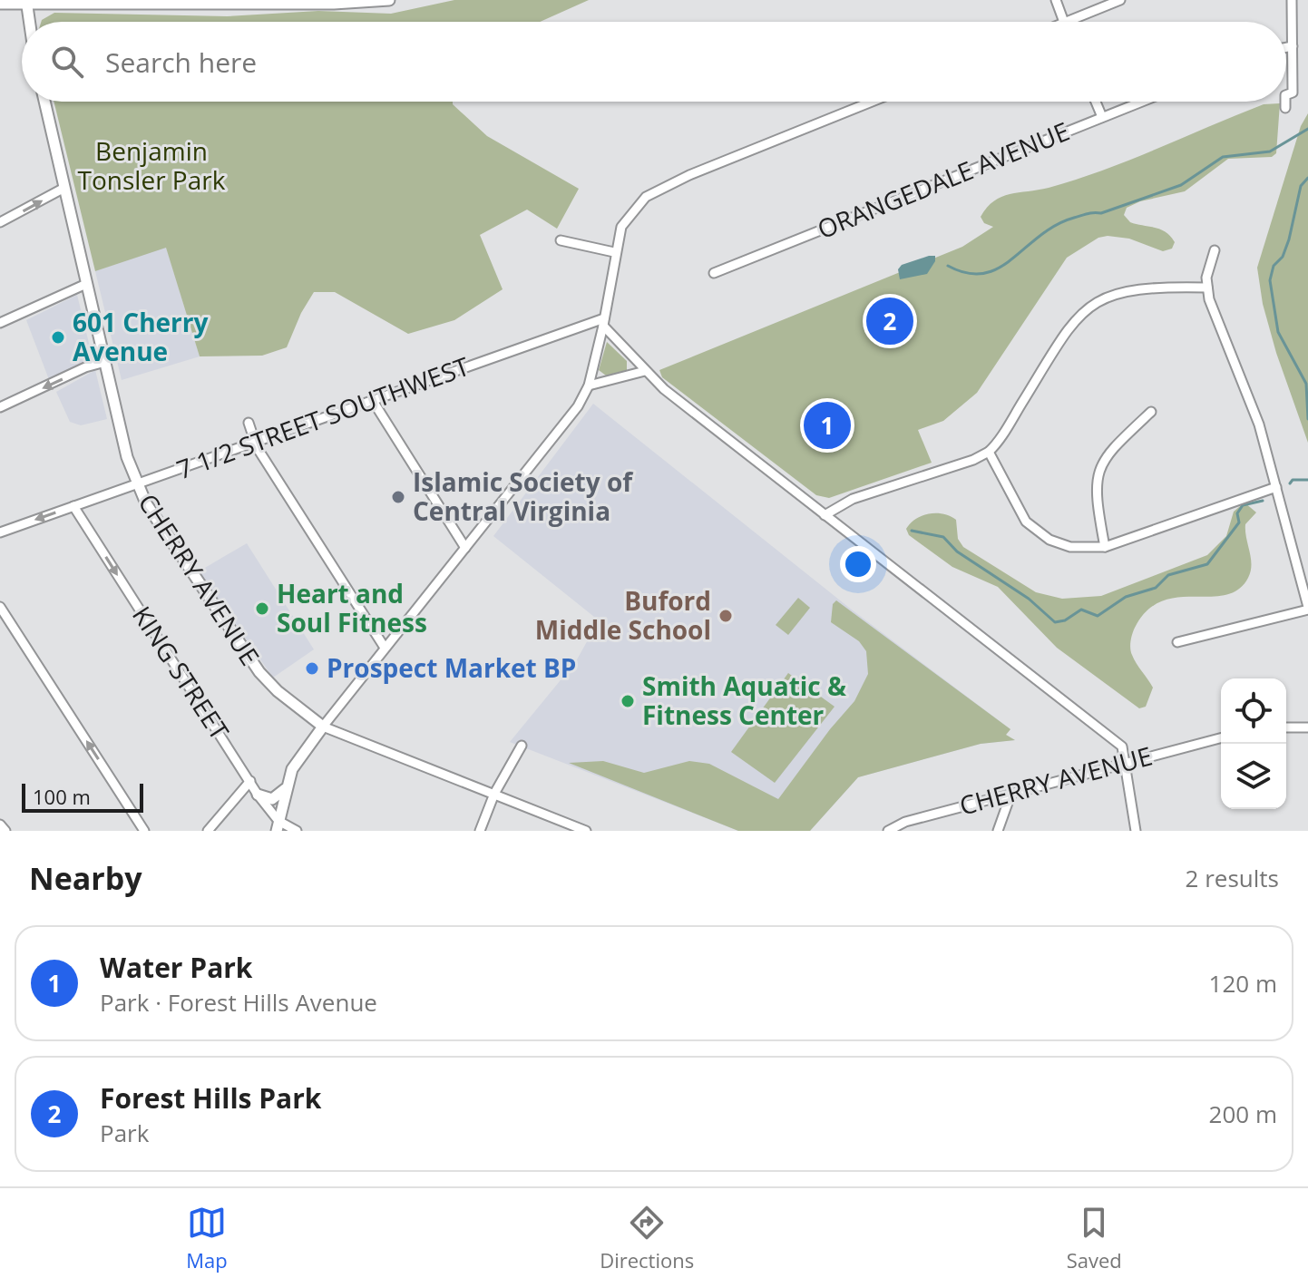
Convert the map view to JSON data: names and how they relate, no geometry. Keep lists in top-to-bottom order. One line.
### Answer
{"streets":{"main road":["CHERRY AVENUE"],"street":["ORANGEDALE AVENUE","7 1/2 STREET SOUTHWEST","KING STREET"]},"crossings":[["7 1/2 STREET SOUTHWEST","CHERRY AVENUE"],["7 1/2 STREET SOUTHWEST","KING STREET"]],"one_way":["KING STREET"],"parks":["Benjamin Tonsler Park"],"places":["601 Cherry Avenue","Islamic Society of Central Virginia","Heart and Soul Fitness","Buford Middle School","Prospect Market BP","Smith Aquatic & Fitness Center"],"scale_bar":"100 m","page":{"search":"Search here","pins":["2","1"],"scale":"100 m","heading":["Nearby","2 results"],"list":[{"mark":"1","name":"Water Park","note":"Park · Forest Hills Avenue","value":"120 m"},{"mark":"2","name":"Forest Hills Park","note":"Park","value":"200 m"}],"nav":["Map","Directions","Saved"]}}
